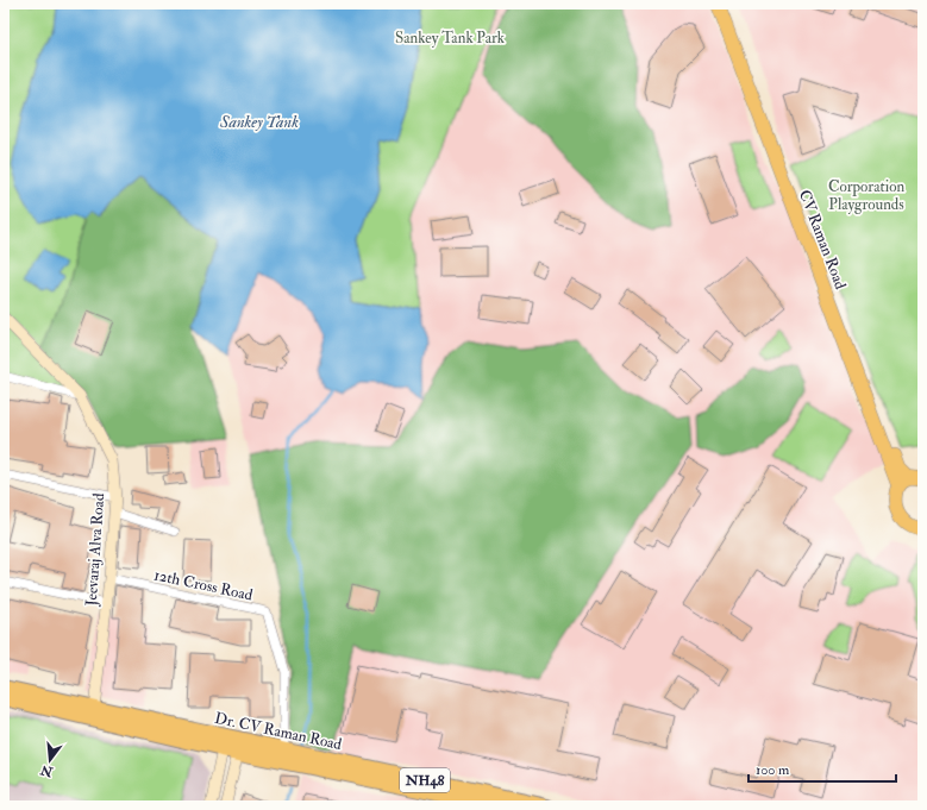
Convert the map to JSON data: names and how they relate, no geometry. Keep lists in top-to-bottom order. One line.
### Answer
{"streets":{"highway":["Dr. CV Raman Road","NH48"],"main road":["CV Raman Road"],"street":["Jeevaraj Alva Road","12th Cross Road"]},"crossings":[["Jeevaraj Alva Road","12th Cross Road"],["Jeevaraj Alva Road","Dr. CV Raman Road"],["12th Cross Road","Dr. CV Raman Road"]],"water":["Sankey Tank"],"parks":["Sankey Tank Park","Corporation Playgrounds"],"scale_bar":"100 m","north":"bottom"}
